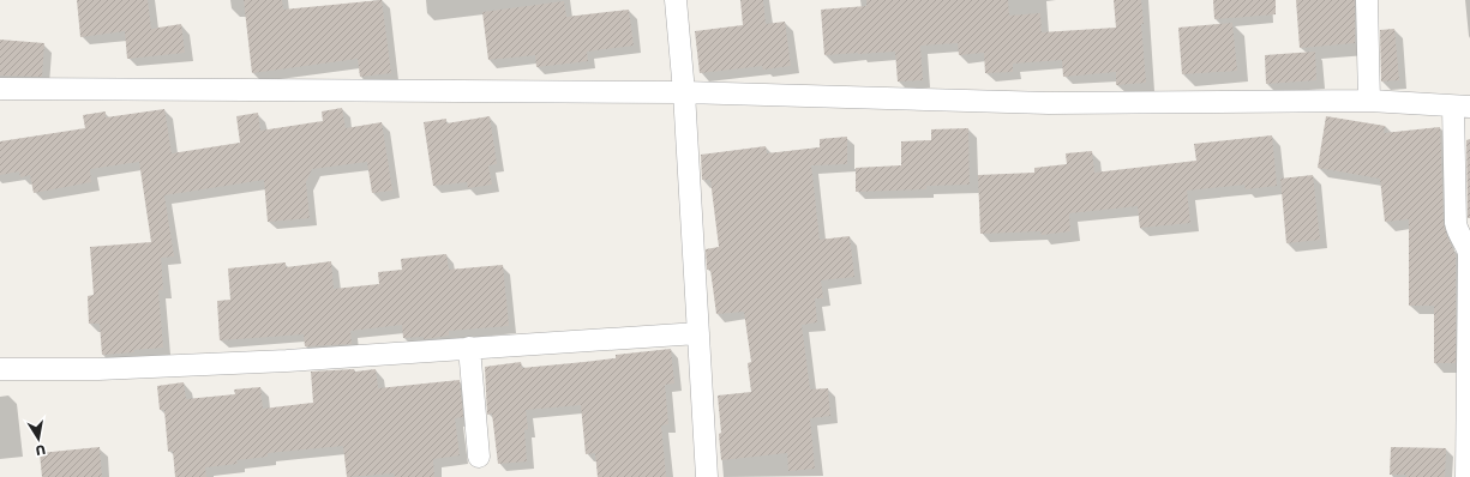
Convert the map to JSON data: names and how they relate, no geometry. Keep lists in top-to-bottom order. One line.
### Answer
{"north":"bottom"}
